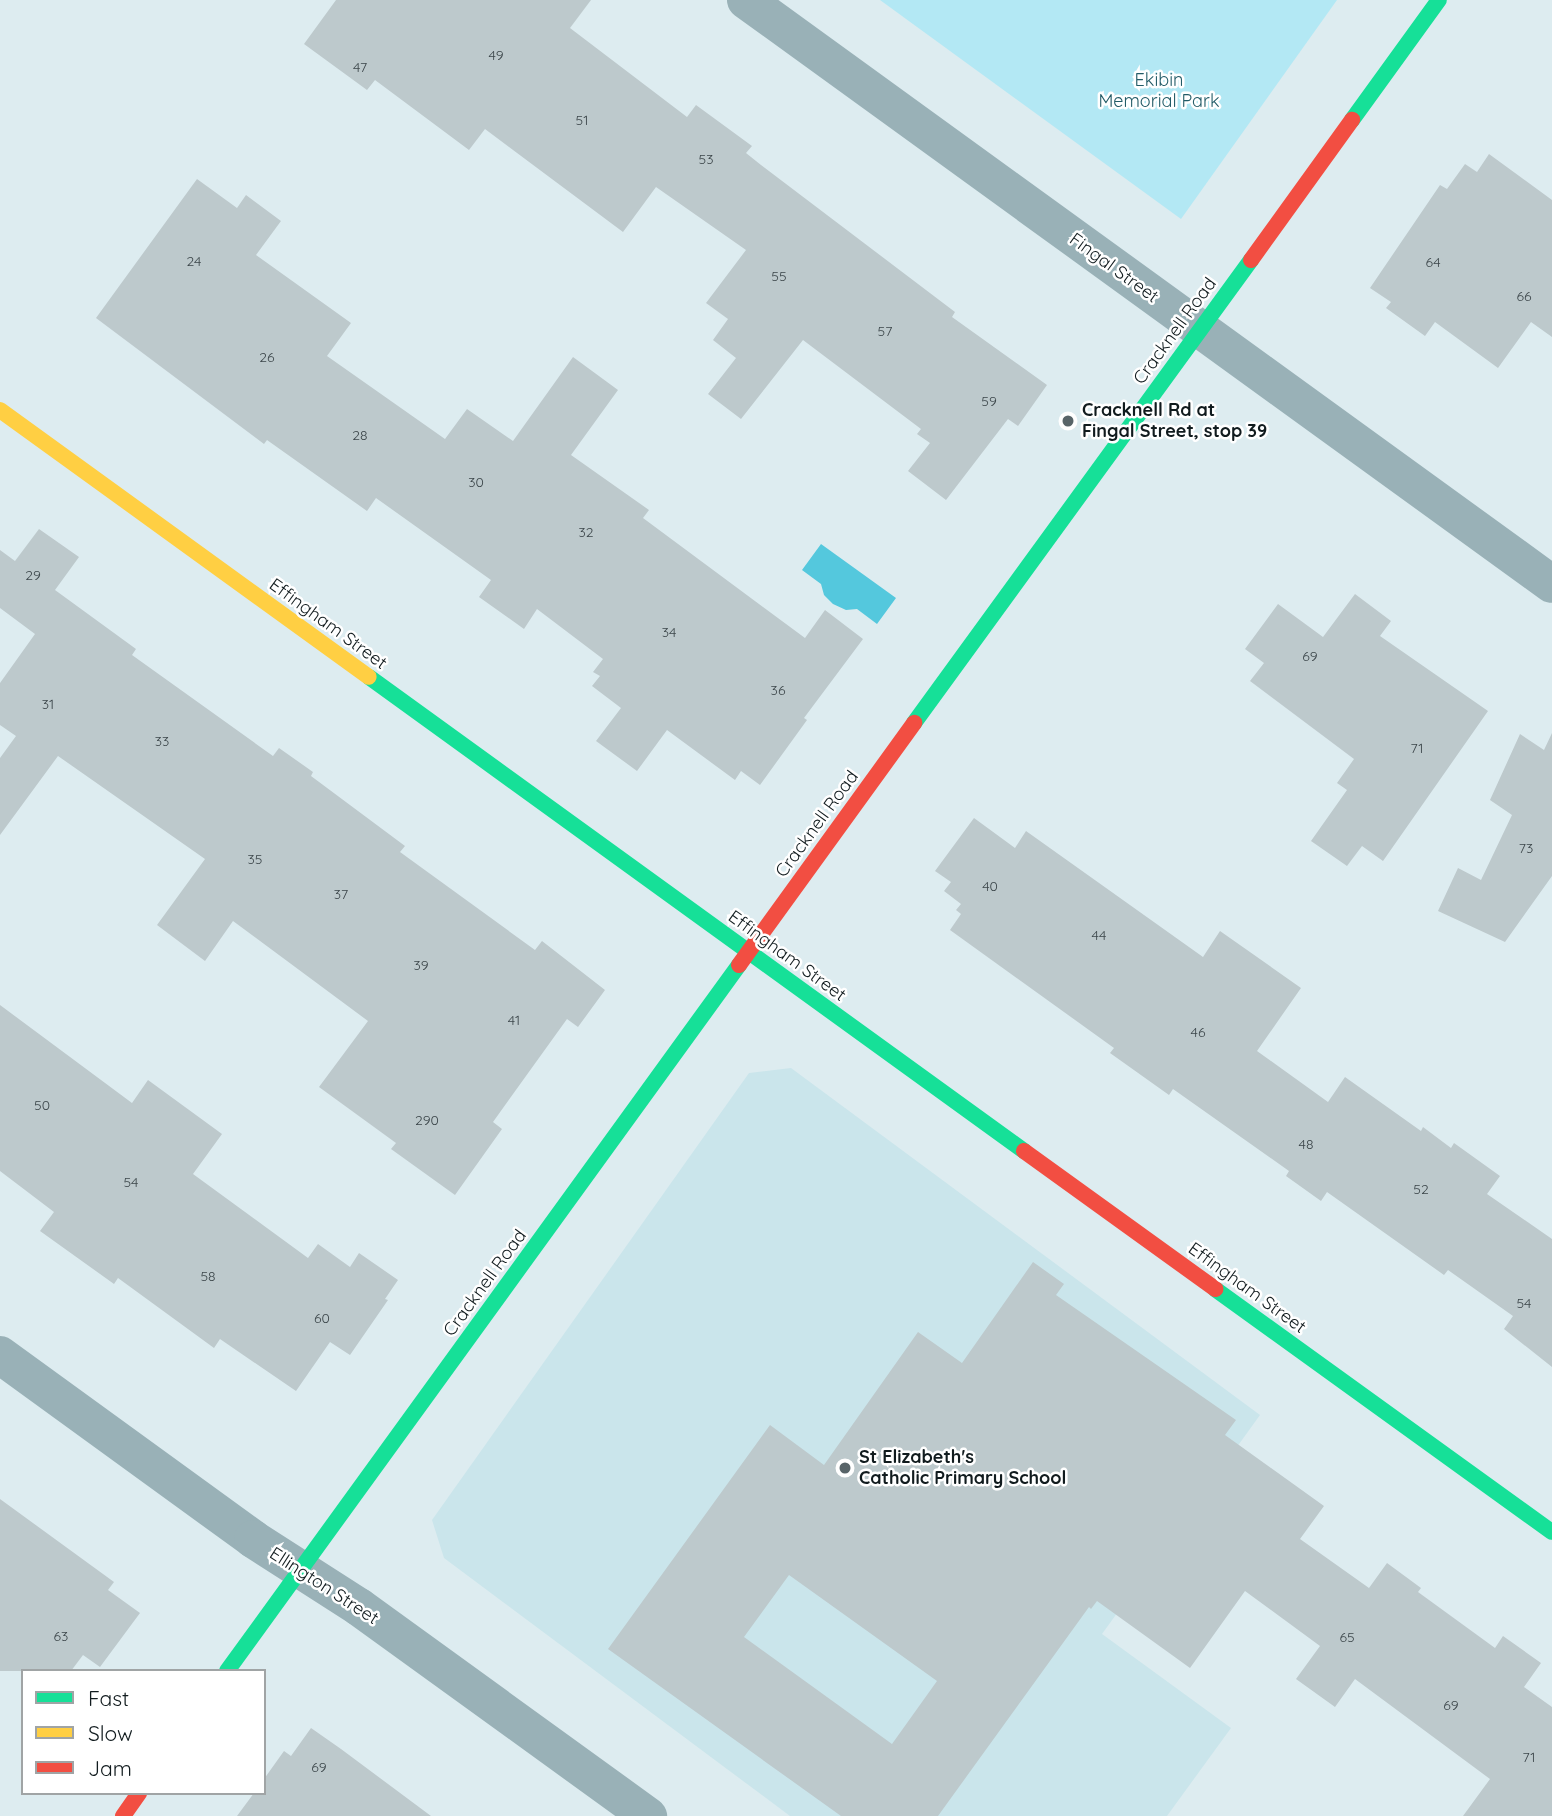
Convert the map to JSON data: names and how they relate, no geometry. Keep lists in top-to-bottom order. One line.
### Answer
{"streets":{"street":["Fingal Street","Cracknell Road","Effingham Street","Ellington Street"]},"crossings":[["Fingal Street","Cracknell Road"],["Cracknell Road","Effingham Street"],["Cracknell Road","Ellington Street"]],"parks":["Ekibin Memorial Park"],"places":["Cracknell Rd at Fingal Street, stop 39","St Elizabeth's Catholic Primary School"],"house_numbers":["49","47","51","53","24","64","55","66","57","26","59","28","30","32","29","34","69","36","31","33","71","73","35","40","37","44","39","41","46","50","290","48","54","52","58","54","60","63","65","69","71","69"],"legend":["Fast","Slow","Jam"]}
